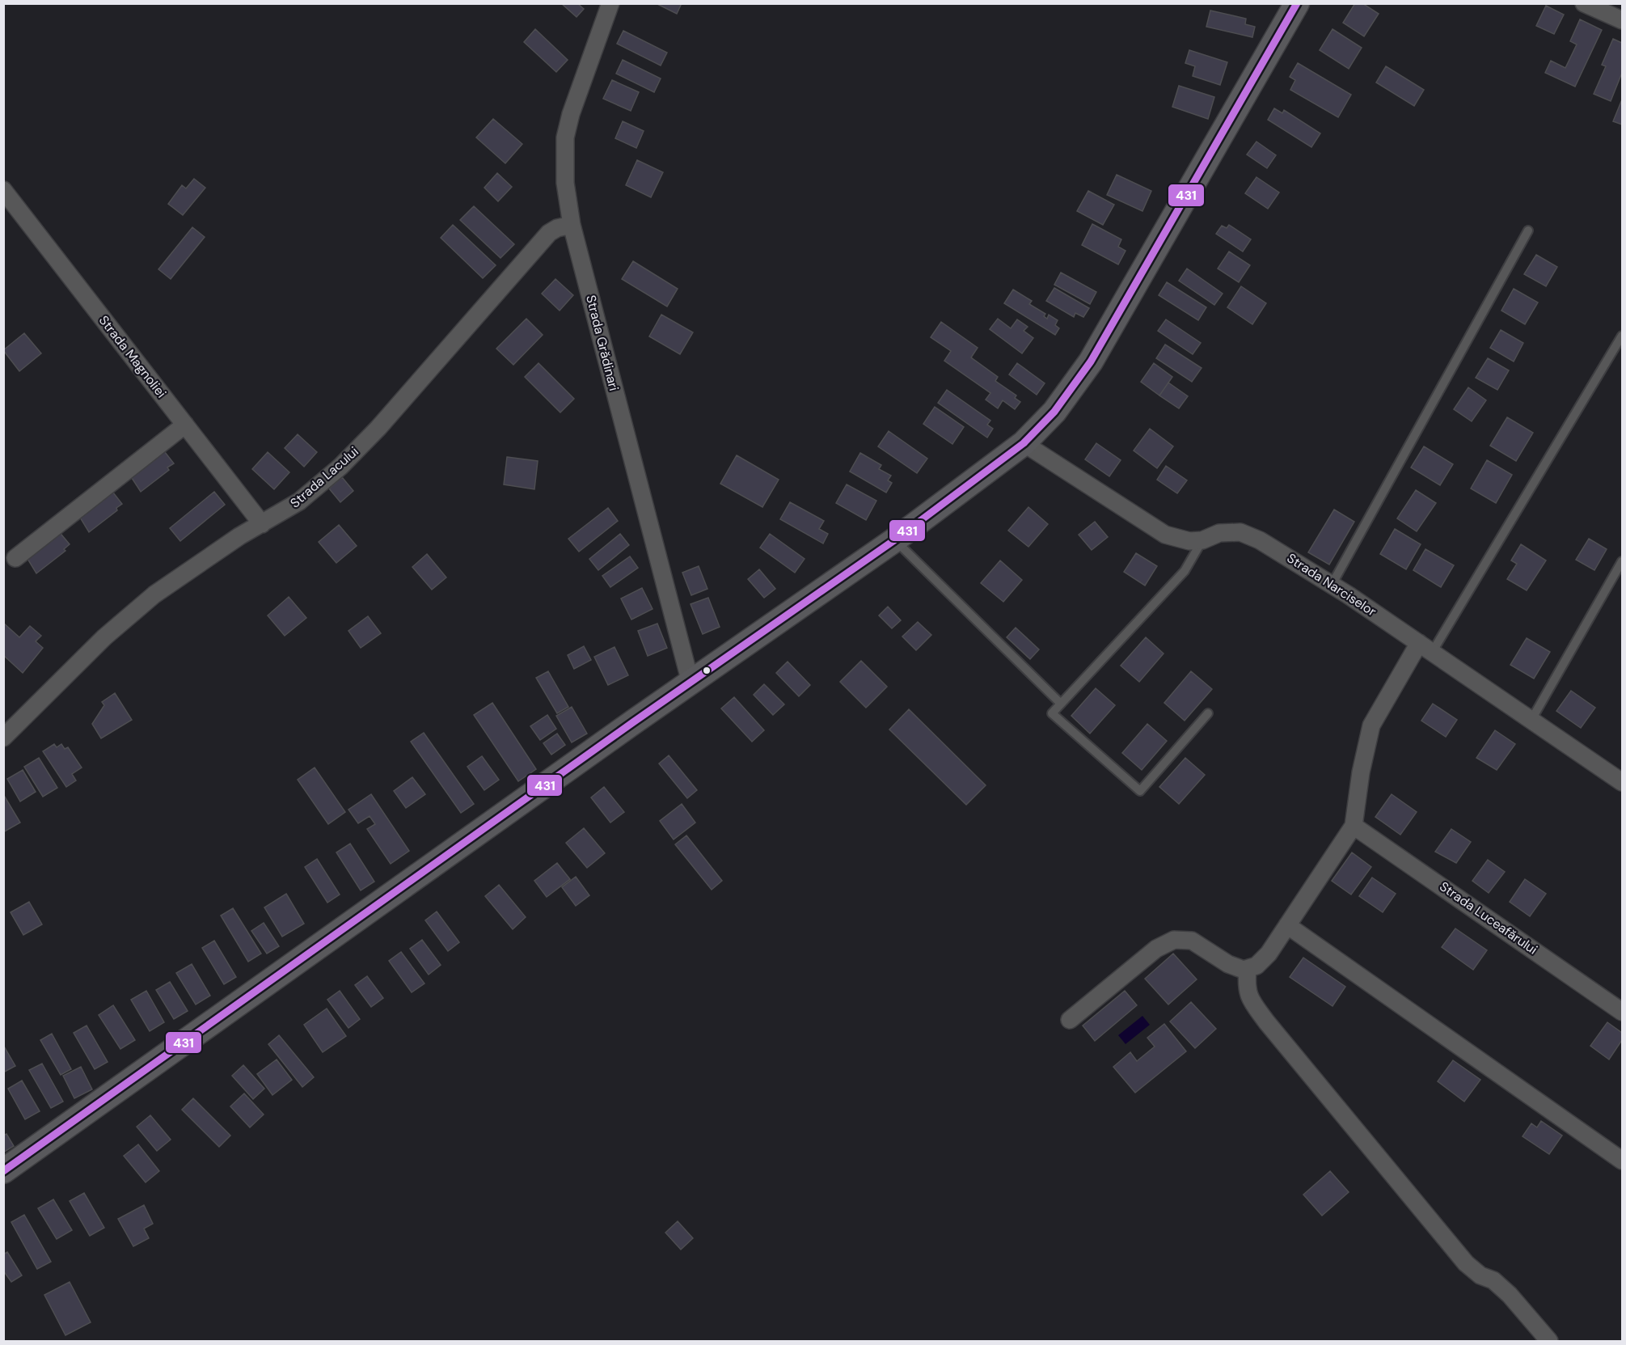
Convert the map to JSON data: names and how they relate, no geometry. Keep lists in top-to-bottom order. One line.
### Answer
{"streets":{"street":["Strada Grădinari","Strada Magnoliei","Strada Lacului","Strada Narciselor","Strada Luceafărului"]},"crossings":[["Strada Grădinari","Strada Lacului"],["Strada Magnoliei","Strada Lacului"]],"lines":["transit line 431"]}
